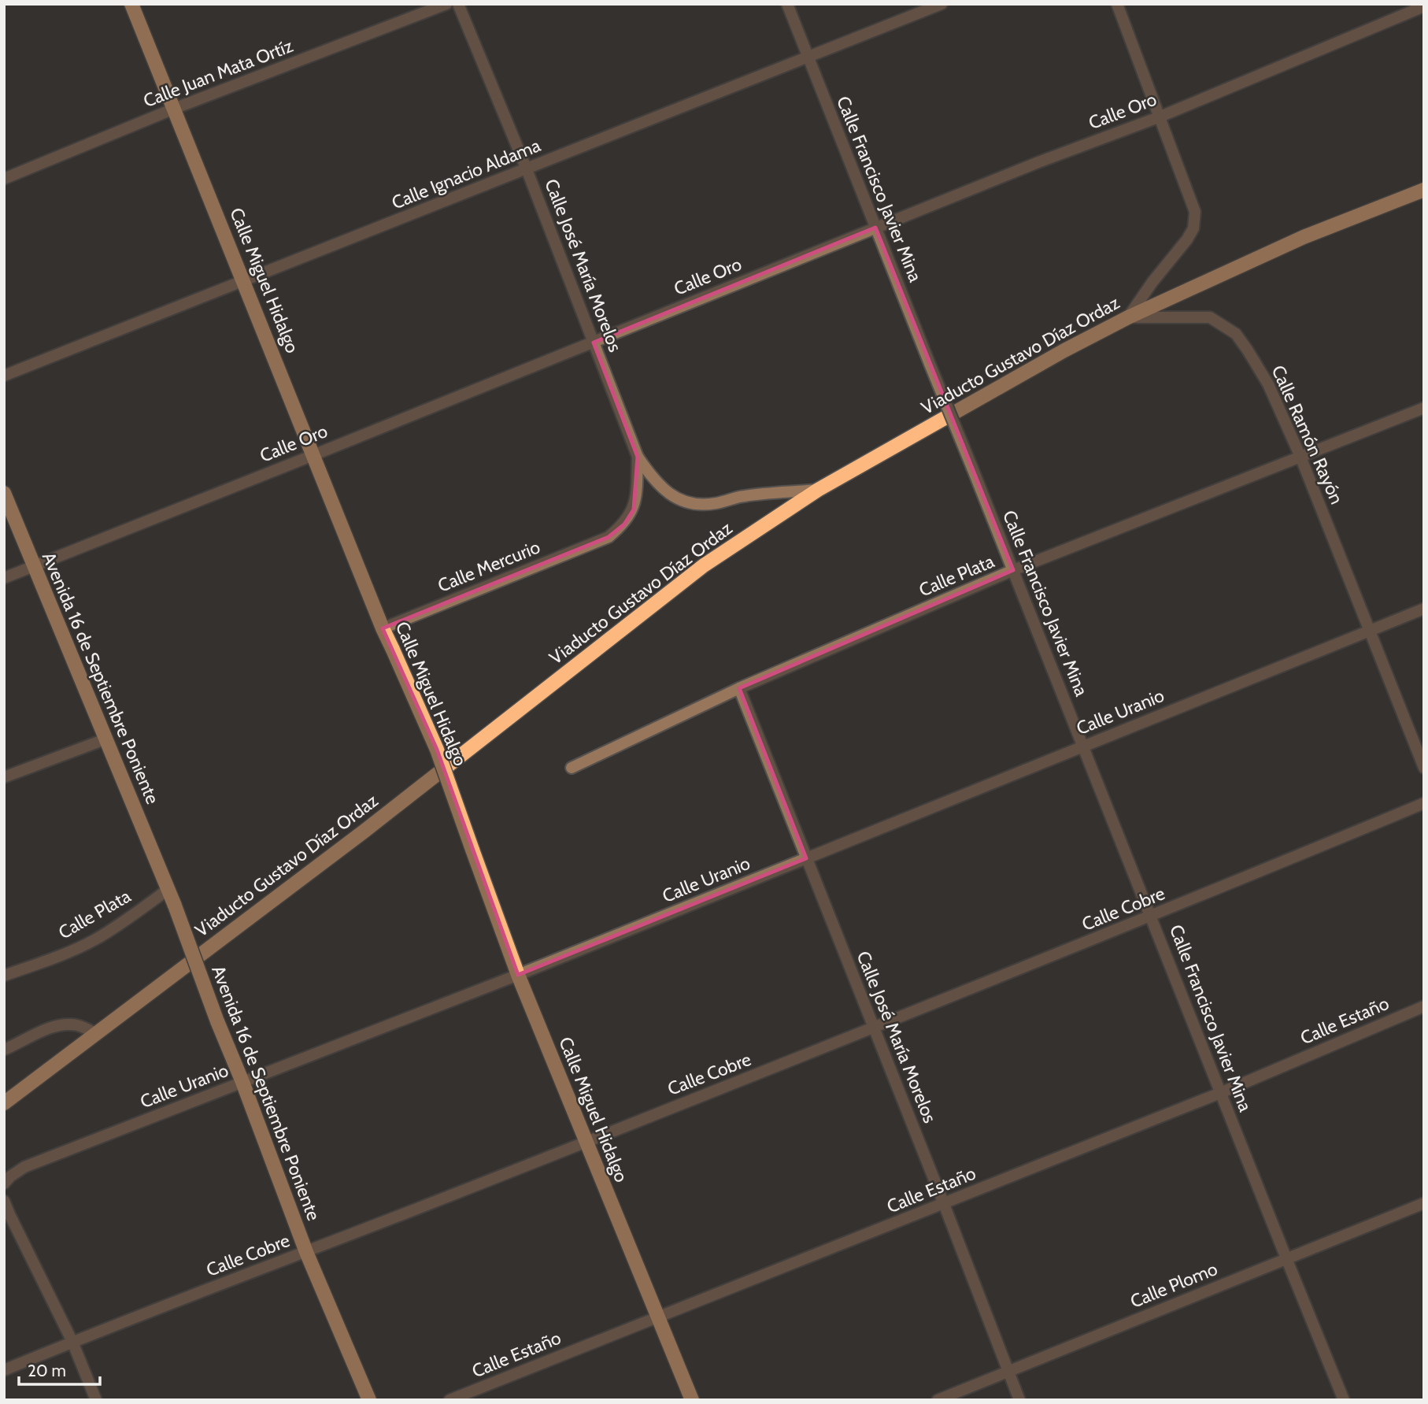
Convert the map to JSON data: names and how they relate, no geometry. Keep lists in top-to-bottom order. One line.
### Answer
{"streets":{"main road":["Calle Miguel Hidalgo","Viaducto Gustavo Díaz Ordaz","Avenida 16 de Septiembre Poniente"],"street":["Calle Juan Mata Ortíz","Calle Oro","Calle Ignacio Aldama","Calle Francisco Javier Mina","Calle José María Morelos","Calle Ramón Rayón","Calle Mercurio","Calle Plata","Calle Uranio","Calle Cobre","Calle Estaño","Calle Plomo"]},"crossings":[["Calle Juan Mata Ortíz","Calle Miguel Hidalgo"],["Calle Oro","Calle Francisco Javier Mina"],["Calle Oro","Calle José María Morelos"],["Calle Oro","Calle Miguel Hidalgo"],["Calle Oro","Avenida 16 de Septiembre Poniente"],["Calle Ignacio Aldama","Calle Francisco Javier Mina"],["Calle Ignacio Aldama","Calle José María Morelos"],["Calle Ignacio Aldama","Calle Miguel Hidalgo"],["Calle Francisco Javier Mina","Calle Plata"],["Calle Francisco Javier Mina","Calle Uranio"],["Calle Francisco Javier Mina","Calle Cobre"],["Calle Francisco Javier Mina","Calle Estaño"],["Calle Francisco Javier Mina","Calle Plomo"],["Calle José María Morelos","Calle Mercurio"],["Calle José María Morelos","Calle Plata"],["Calle José María Morelos","Calle Uranio"],["Calle José María Morelos","Calle Cobre"],["Calle José María Morelos","Calle Estaño"],["Calle José María Morelos","Calle Plomo"],["Calle Miguel Hidalgo","Calle Mercurio"],["Calle Miguel Hidalgo","Calle Uranio"],["Calle Miguel Hidalgo","Calle Cobre"],["Calle Miguel Hidalgo","Calle Estaño"],["Viaducto Gustavo Díaz Ordaz","Calle Ramón Rayón"],["Calle Ramón Rayón","Calle Plata"],["Calle Ramón Rayón","Calle Uranio"],["Calle Plata","Avenida 16 de Septiembre Poniente"],["Avenida 16 de Septiembre Poniente","Calle Uranio"],["Avenida 16 de Septiembre Poniente","Calle Cobre"]],"scale_bar":"20 m"}
